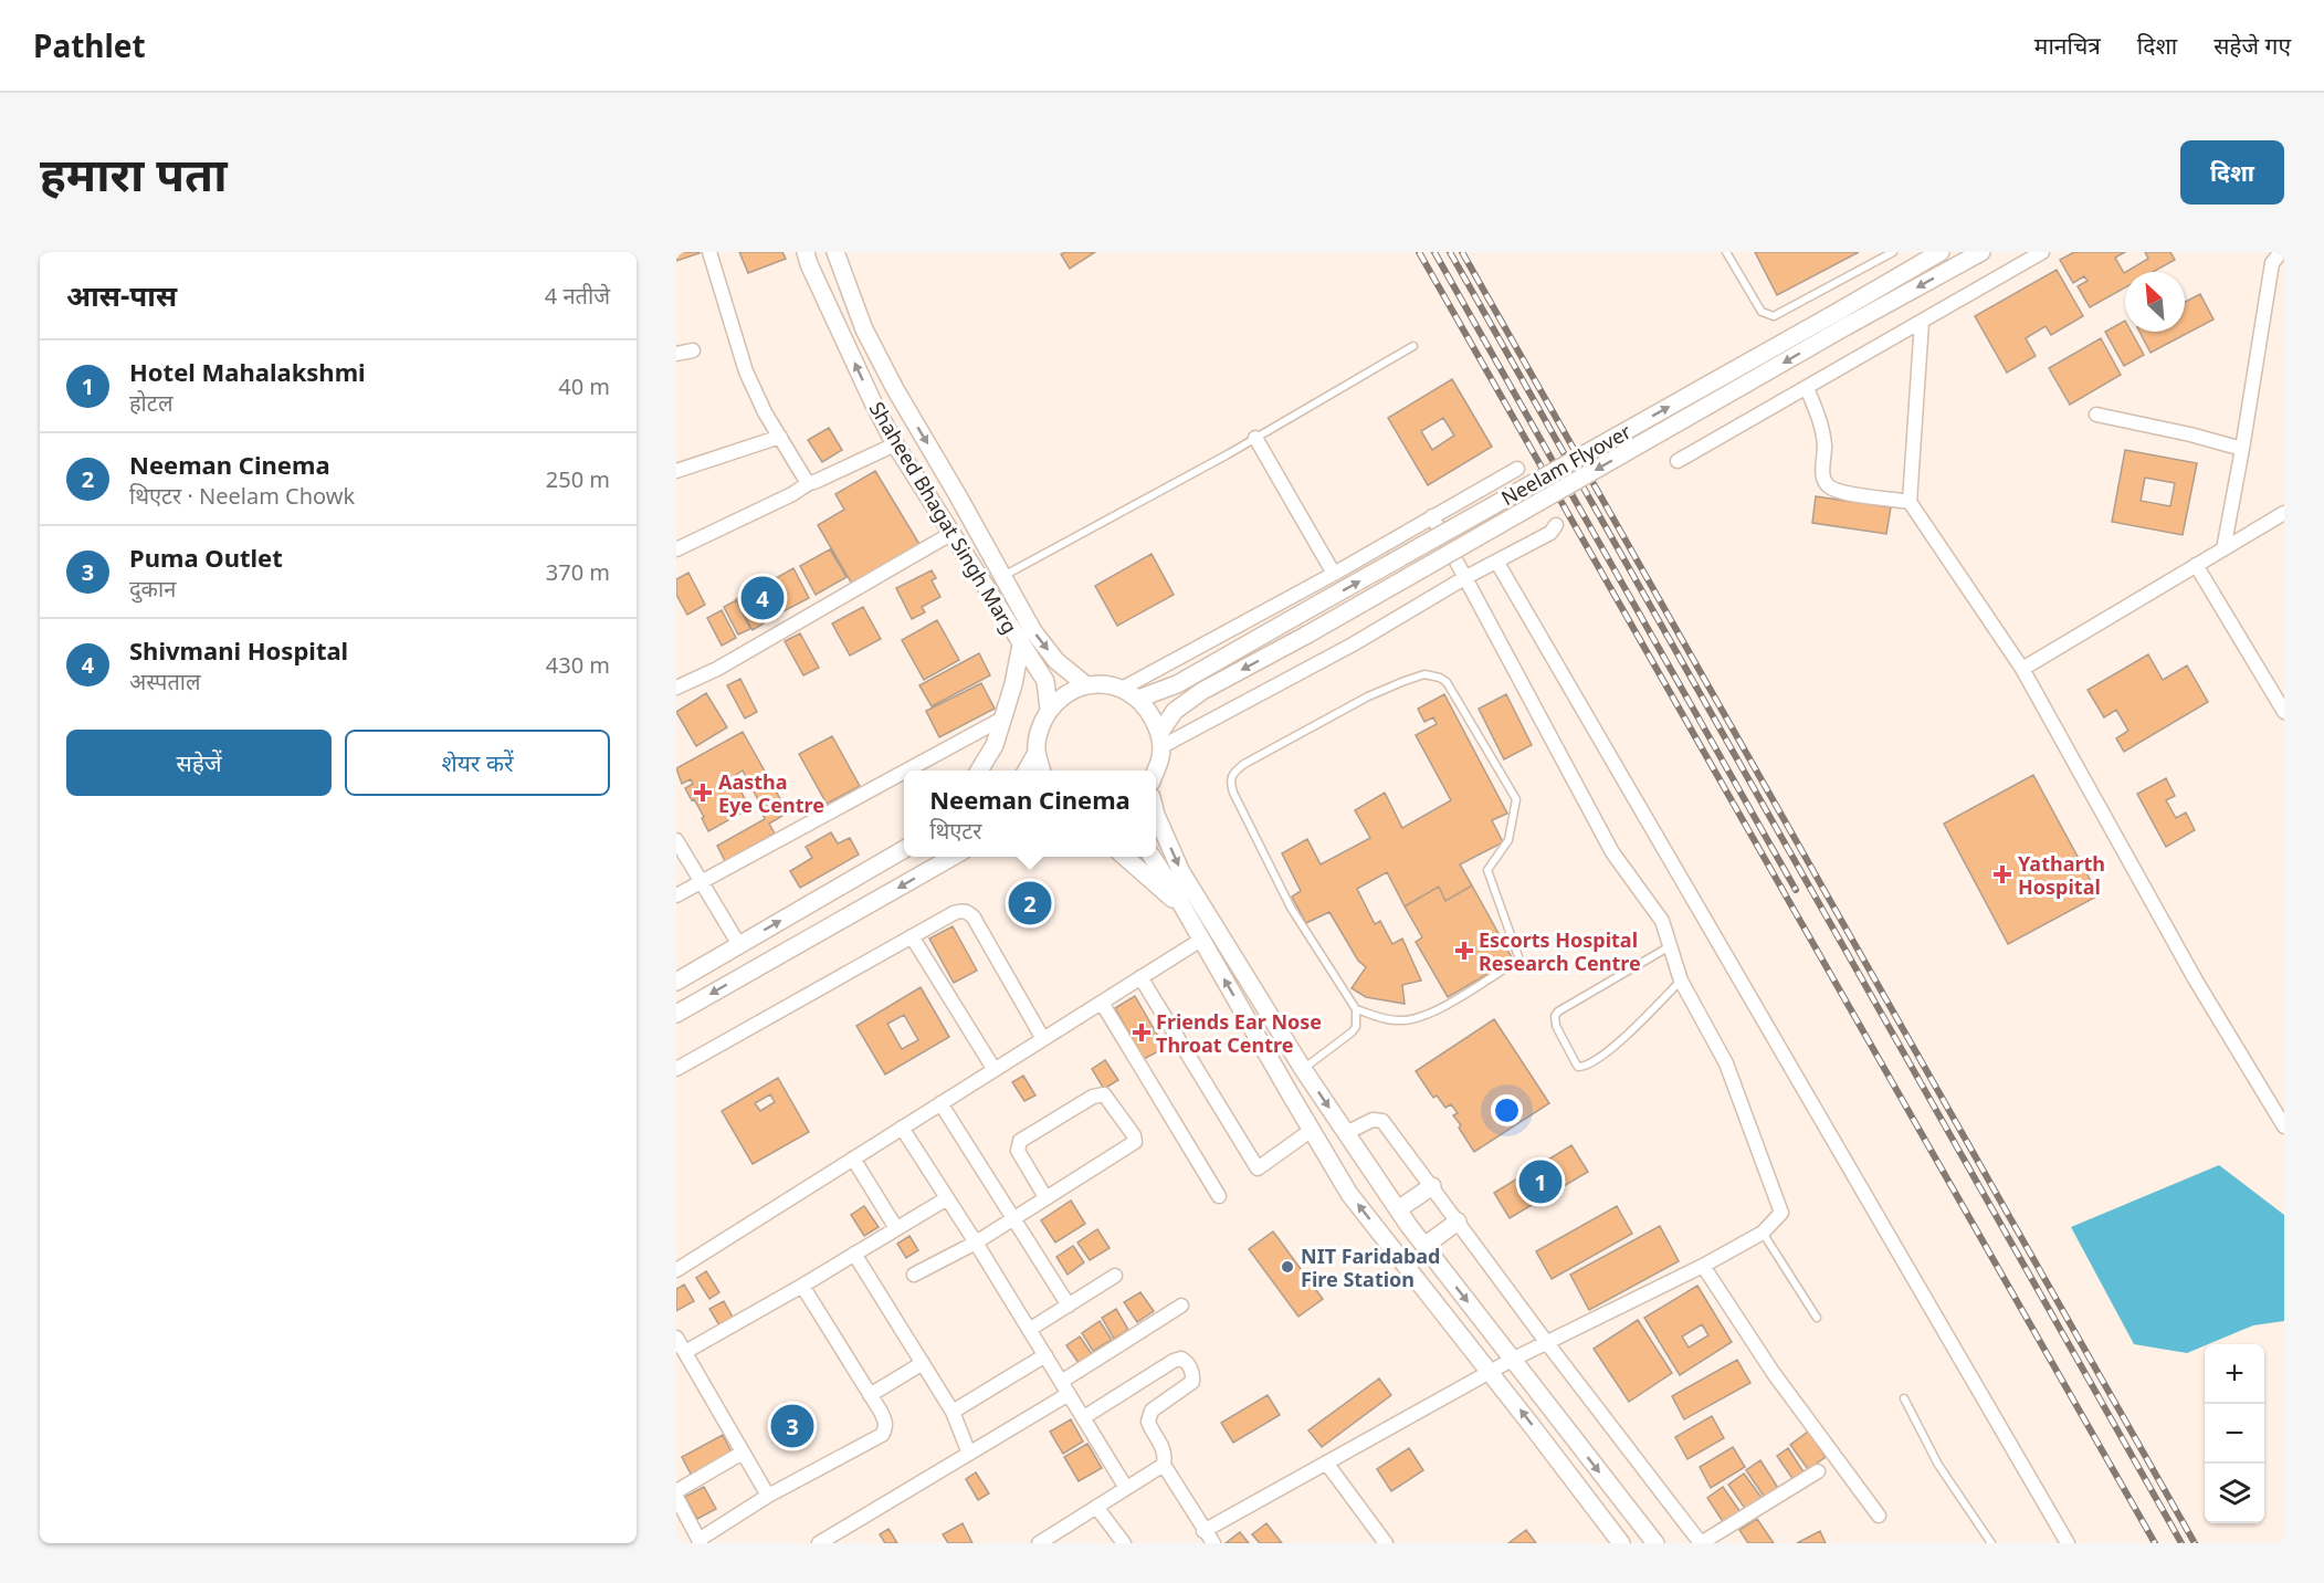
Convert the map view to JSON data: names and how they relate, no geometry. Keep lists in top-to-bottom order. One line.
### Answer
{"streets":{"street":["Neelam Flyover","Shaheed Bhagat Singh Marg"]},"places":{"health":["Aastha Eye Centre","Yatharth Hospital","Escorts Hospital Research Centre","Friends Ear Nose Throat Centre"],"other":["NIT Faridabad Fire Station"]},"north":"top left","page":{"header":"Pathlet","nav":["मानचित्र","दिशा","सहेजे गए"],"buttons":["दिशा",["सहेजें","शेयर करें"]],"title":"हमारा पता","heading":["आस-पास","4 नतीजे"],"list":[{"mark":"1","name":"Hotel Mahalakshmi","note":"होटल","value":"40 m"},{"mark":"2","name":"Neeman Cinema","note":"थिएटर · Neelam Chowk","value":"250 m"},{"mark":"3","name":"Puma Outlet","note":"दुकान","value":"370 m"},{"mark":"4","name":"Shivmani Hospital","note":"अस्पताल","value":"430 m"}],"pins":["4","2","1","3"],"popup":["Neeman Cinema","थिएटर"],"map_buttons":["+","−"]}}
